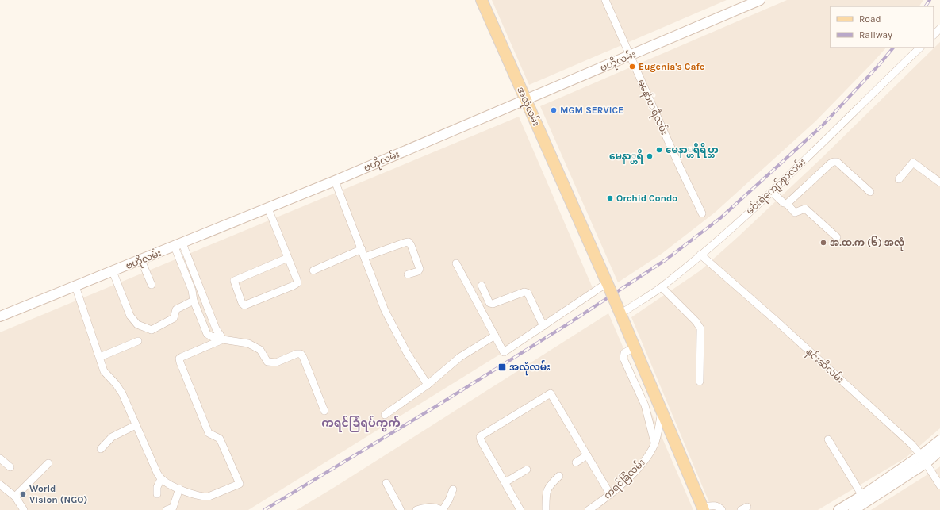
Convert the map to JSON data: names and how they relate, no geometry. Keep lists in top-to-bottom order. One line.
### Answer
{"streets":{"main road":["ဗဟိုလမ်း","အလုံလမ်း"],"street":["မနော်ဟရီလမ်း","မင်းရဲကျော်စွာလမ်း","နှင်းဆီလမ်း","ကရင်ခြံလမ်း"]},"crossings":[["ဗဟိုလမ်း","အလုံလမ်း"],["ဗဟိုလမ်း","မနော်ဟရီလမ်း"],["အလုံလမ်း","မင်းရဲကျော်စွာလမ်း"],["မင်းရဲကျော်စွာလမ်း","နှင်းဆီလမ်း"]],"districts":["ကရင်ခြံရပ်ကွက်"],"places":{"other":["Eugenia's Cafe","MGM SERVICE","မေနာ္ဟရီရိပ္သာ","မေနာ္ဟရီ","Orchid Condo","အ.ထ.က (၆) အလုံ","World Vision (NGO)"],"transit":["အလုံလမ်း"]},"legend":["Road","Railway"]}
